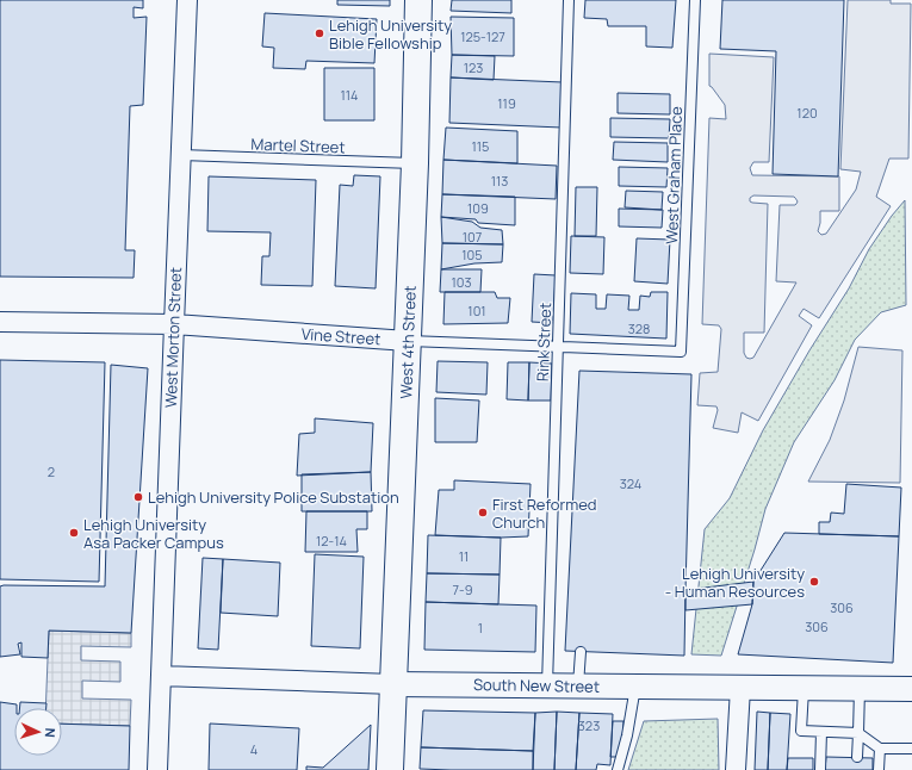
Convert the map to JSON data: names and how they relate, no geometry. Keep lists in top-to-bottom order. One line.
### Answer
{"streets":{"main road":["West 4th Street"],"street":["Vine Street","West Morton Street","South New Street"],"lane":["Martel Street","West Graham Place","Rink Street"]},"crossings":[["Martel Street","West Morton Street"],["Martel Street","West 4th Street"],["West Graham Place","Vine Street"],["Vine Street","West Morton Street"],["Vine Street","West 4th Street"],["Vine Street","Rink Street"],["West Morton Street","South New Street"],["West 4th Street","South New Street"],["Rink Street","South New Street"]],"places":["Lehigh University Bible Fellowship","Lehigh University Police Substation","First Reformed Church","Lehigh University Asa Packer Campus","Lehigh University - Human Resources"],"house_numbers":["125-127","123","114","119","120","115","113","109","107","105","103","101","328","2","324","12-14","11","7-9","306","306","1","323","4"],"north":"right"}
